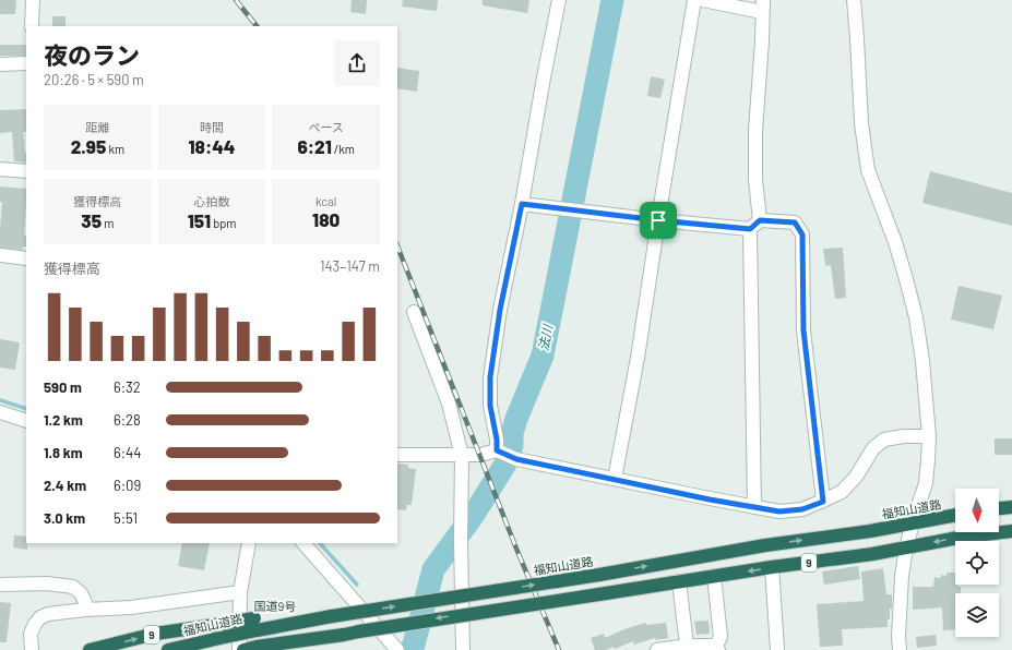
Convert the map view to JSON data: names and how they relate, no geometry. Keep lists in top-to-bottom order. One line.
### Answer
{"streets":{"highway":["福知山道路","9","国道9号"]},"crossings":[["福知山道路","国道9号"]],"one_way":["国道9号"],"water":["法川"],"north":"bottom","page":{"heading":["夜のラン","20:26 · 5 × 590 m"],"stats":[["距離","2.95 km"],["時間","18:44"],["ペース","6:21 /km"],["獲得標高","35 m"],["心拍数","151 bpm"],["kcal","180"]],"chart":["獲得標高","143–147 m"],"list":[{"name":"590 m","note":"6:32"},{"name":"1.2 km","note":"6:28"},{"name":"1.8 km","note":"6:44"},{"name":"2.4 km","note":"6:09"},{"name":"3.0 km","note":"5:51"}]}}
